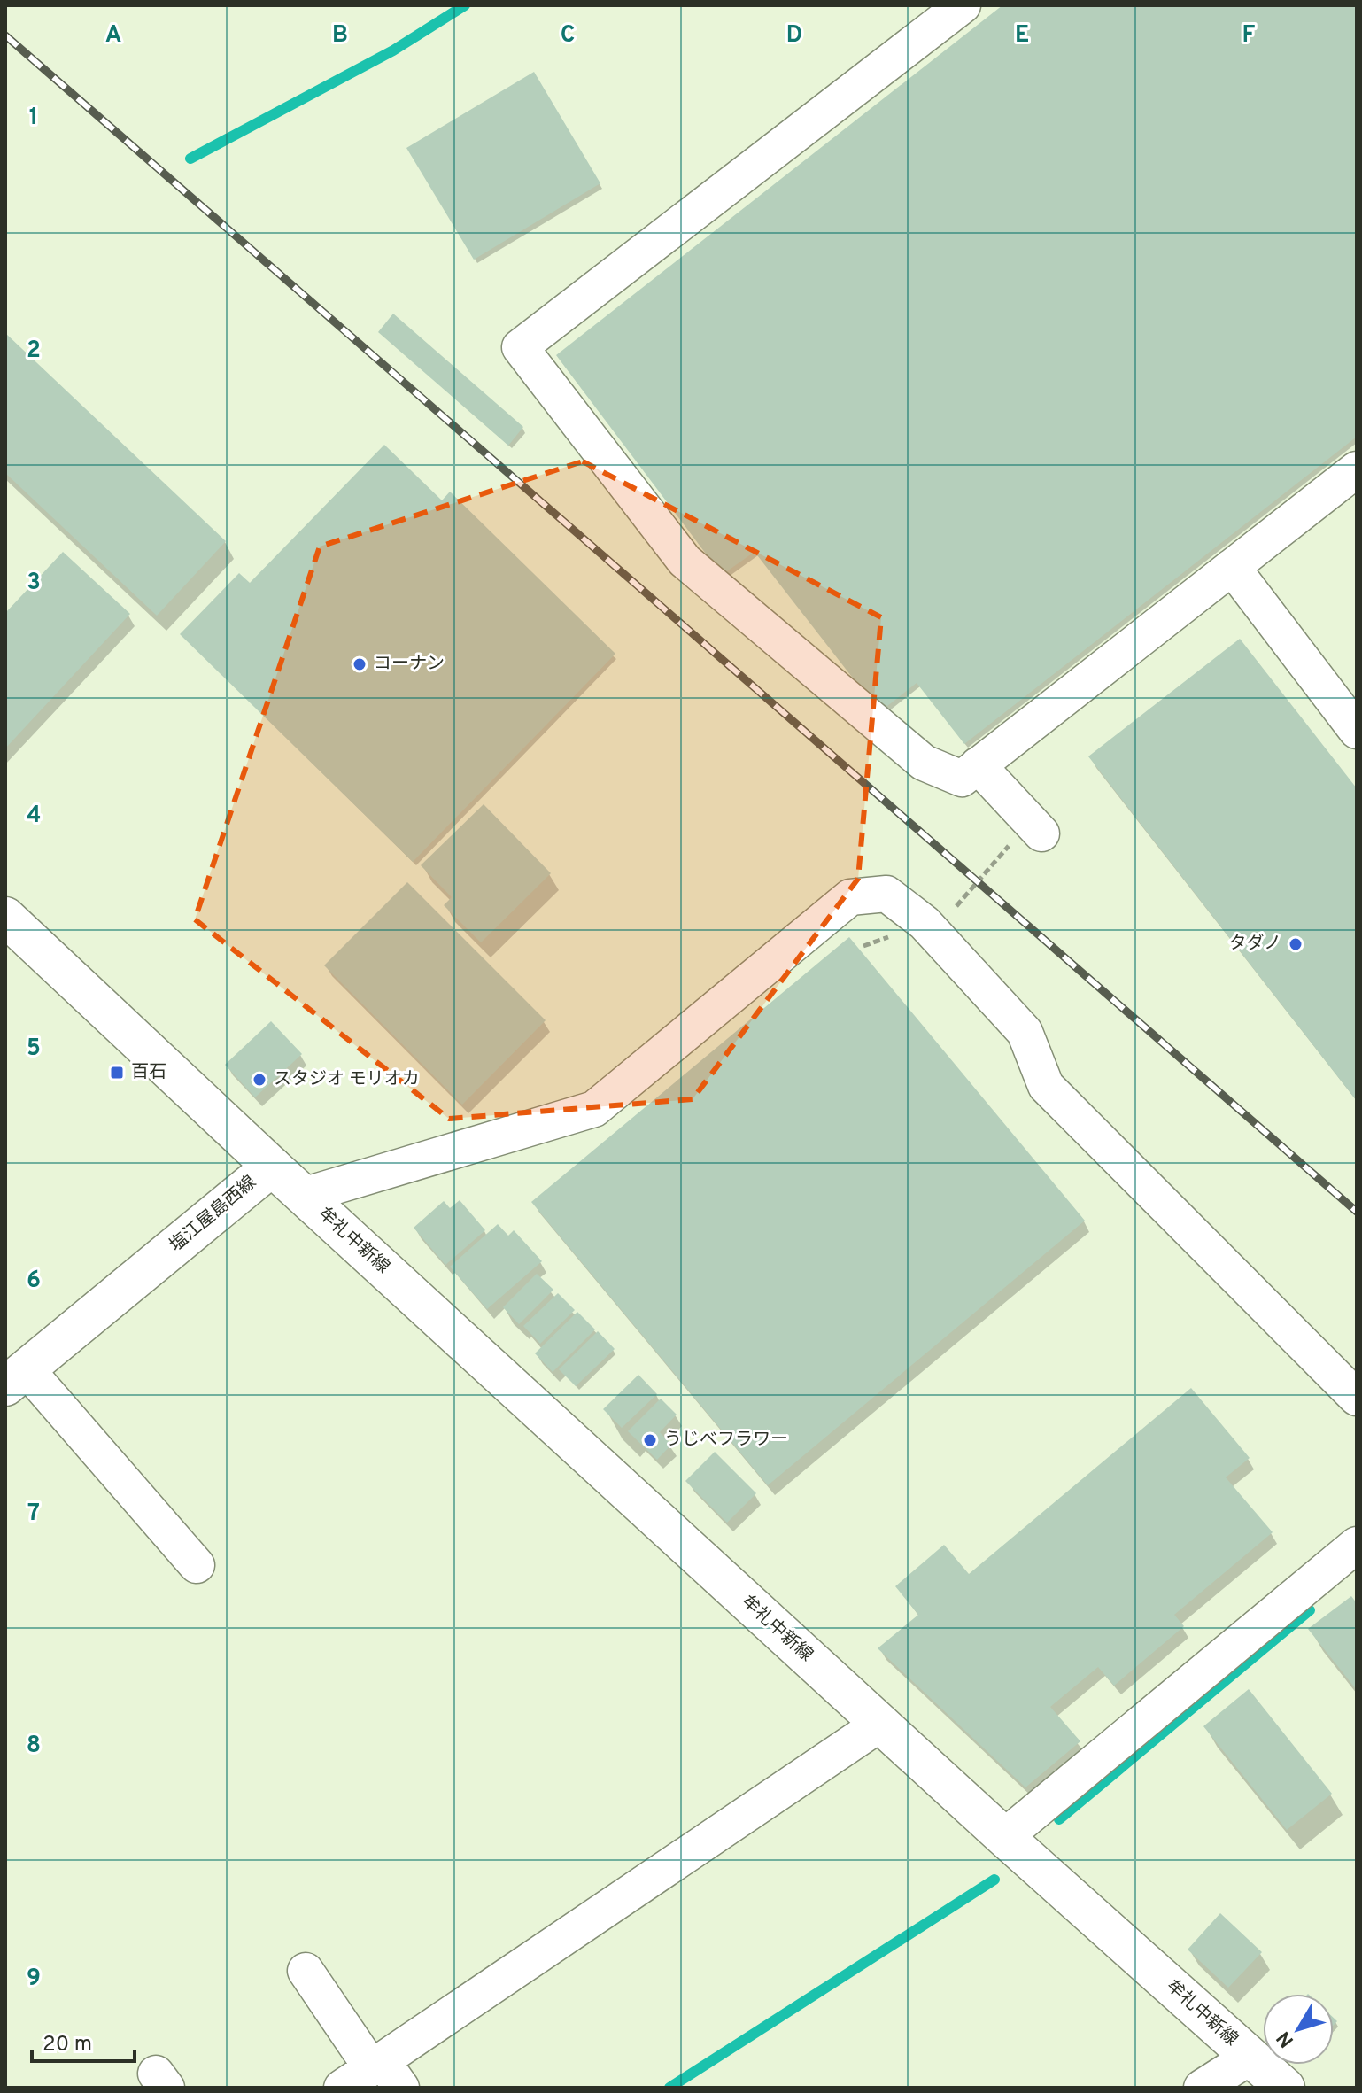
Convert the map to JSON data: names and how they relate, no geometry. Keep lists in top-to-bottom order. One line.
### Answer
{"streets":{"main road":["塩江屋島西線","牟礼中新線"]},"crossings":[["塩江屋島西線","牟礼中新線"]],"places":{"other":["コーナン","タダノ","スタジオ モリオカ","うじべフラワー"],"transit":["百石"]},"scale_bar":"20 m","north":"bottom left","grid":{"columns":["A","B","C","D","E","F"],"rows":["1","2","3","4","5","6","7","8","9"]}}
